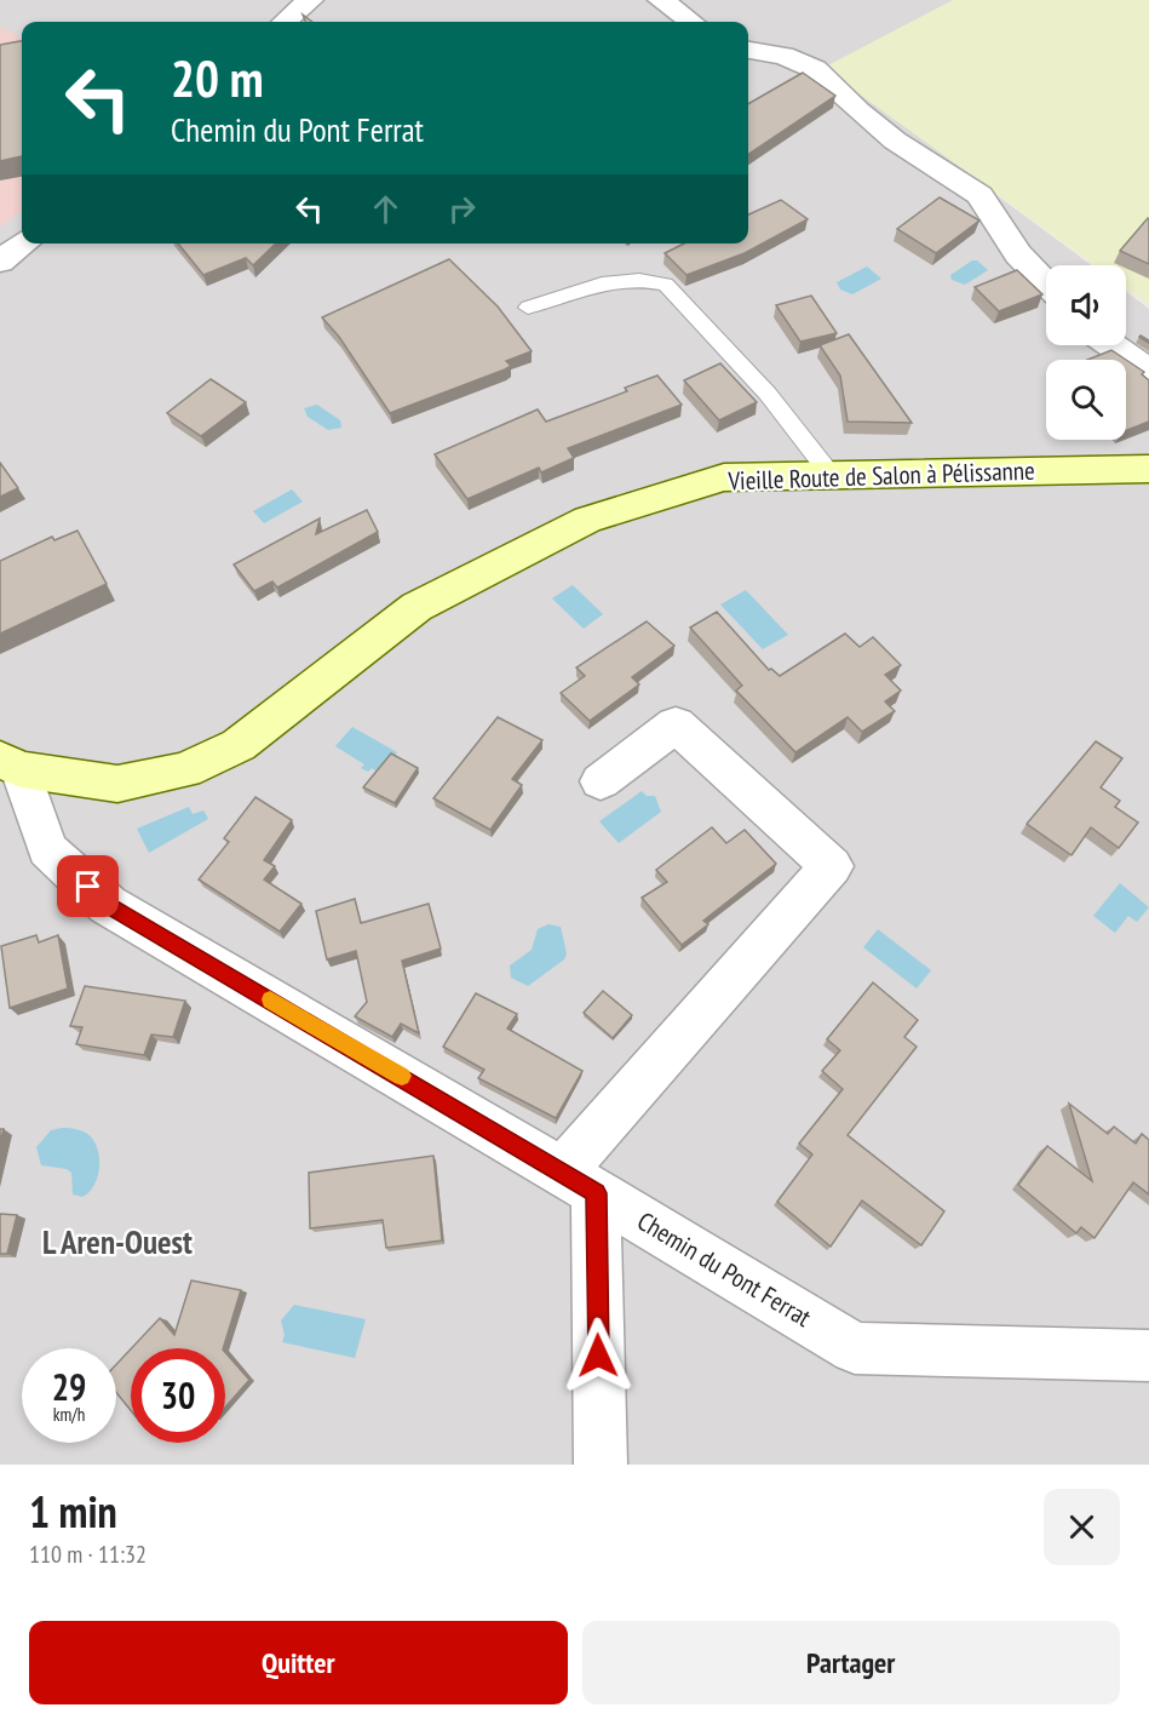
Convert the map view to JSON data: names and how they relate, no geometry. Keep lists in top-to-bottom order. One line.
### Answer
{"streets":{"street":["Vieille Route de Salon à Pélissanne","Chemin du Pont Ferrat"]},"crossings":[["Vieille Route de Salon à Pélissanne","Chemin du Pont Ferrat"]],"districts":["L Aren-Ouest"],"page":{"turn":["20 m","Chemin du Pont Ferrat"],"speed":"29 km/h","limit":"30","heading":["1 min","110 m · 11:32"],"buttons":["Quitter","Partager"]}}
